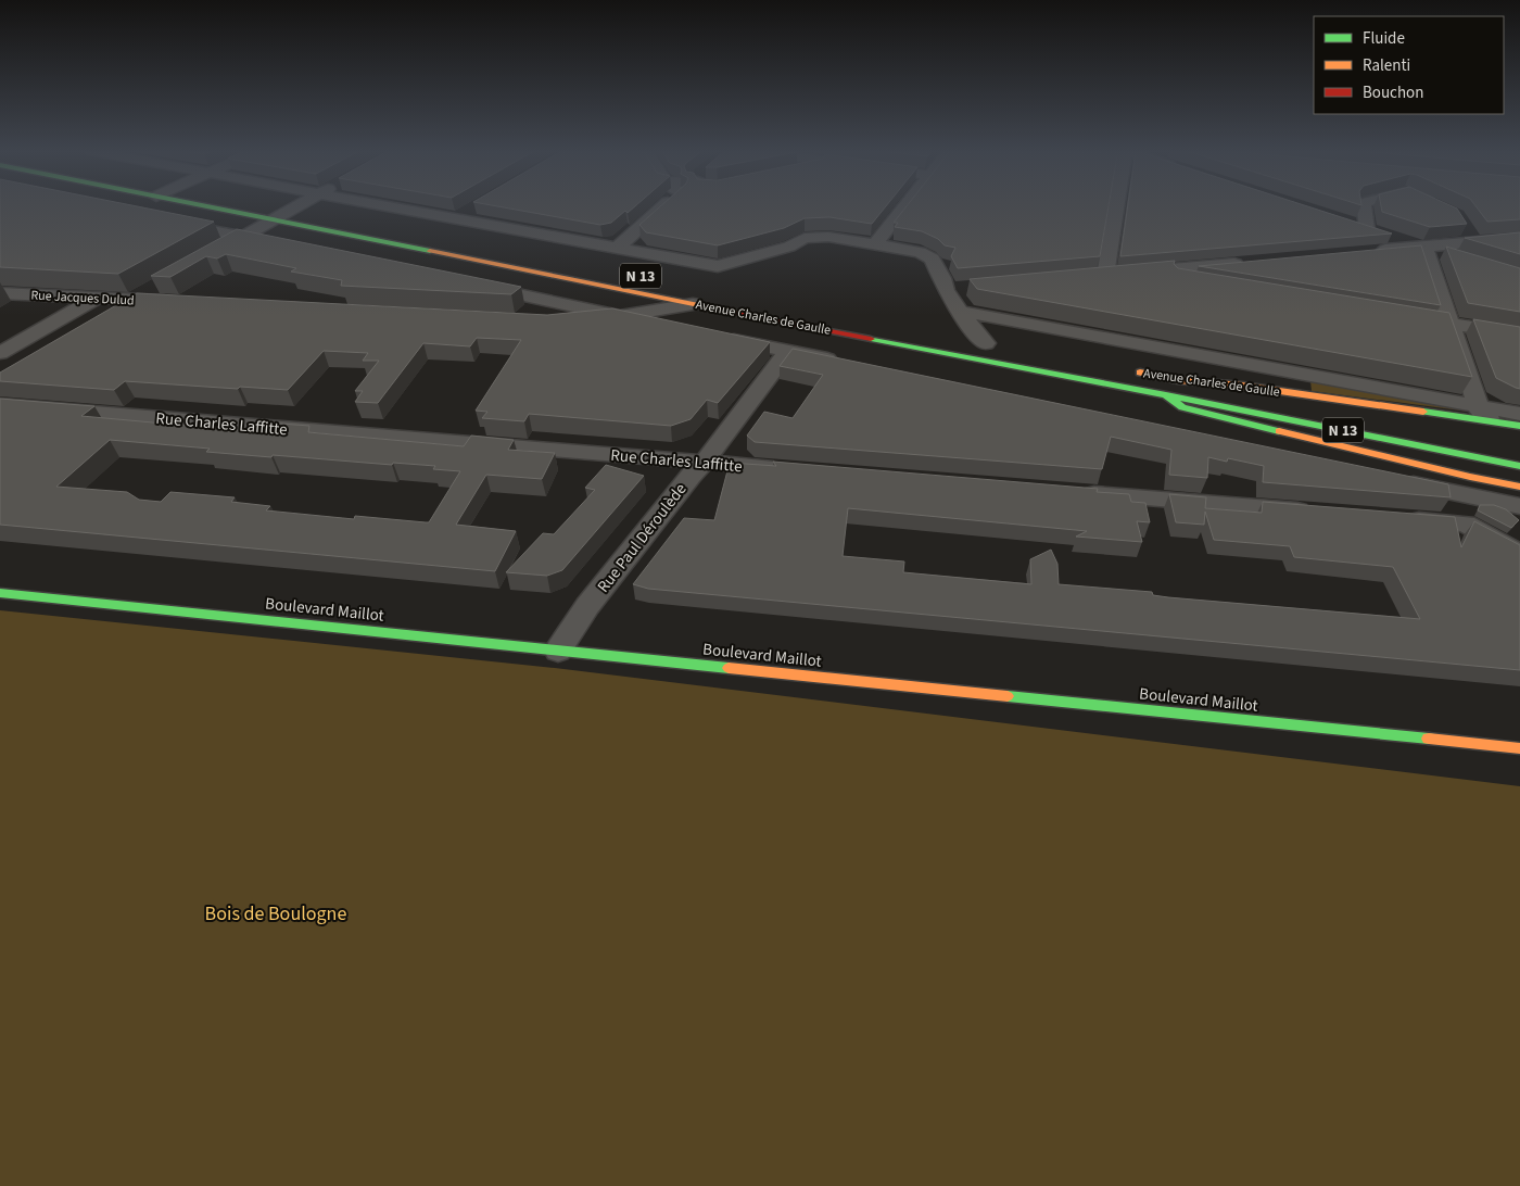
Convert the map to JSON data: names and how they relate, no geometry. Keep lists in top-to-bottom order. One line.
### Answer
{"streets":{"main road":["N 13","Avenue Charles de Gaulle","Boulevard Maillot"],"street":["Rue Jacques Dulud","Rue Charles Laffitte","Rue Paul Déroulède"]},"crossings":[["N 13","Avenue Charles de Gaulle"],["Avenue Charles de Gaulle","Rue Paul Déroulède"],["Rue Charles Laffitte","Rue Paul Déroulède"],["Rue Paul Déroulède","Boulevard Maillot"]],"parks":["Bois de Boulogne"],"legend":["Fluide","Ralenti","Bouchon"]}
